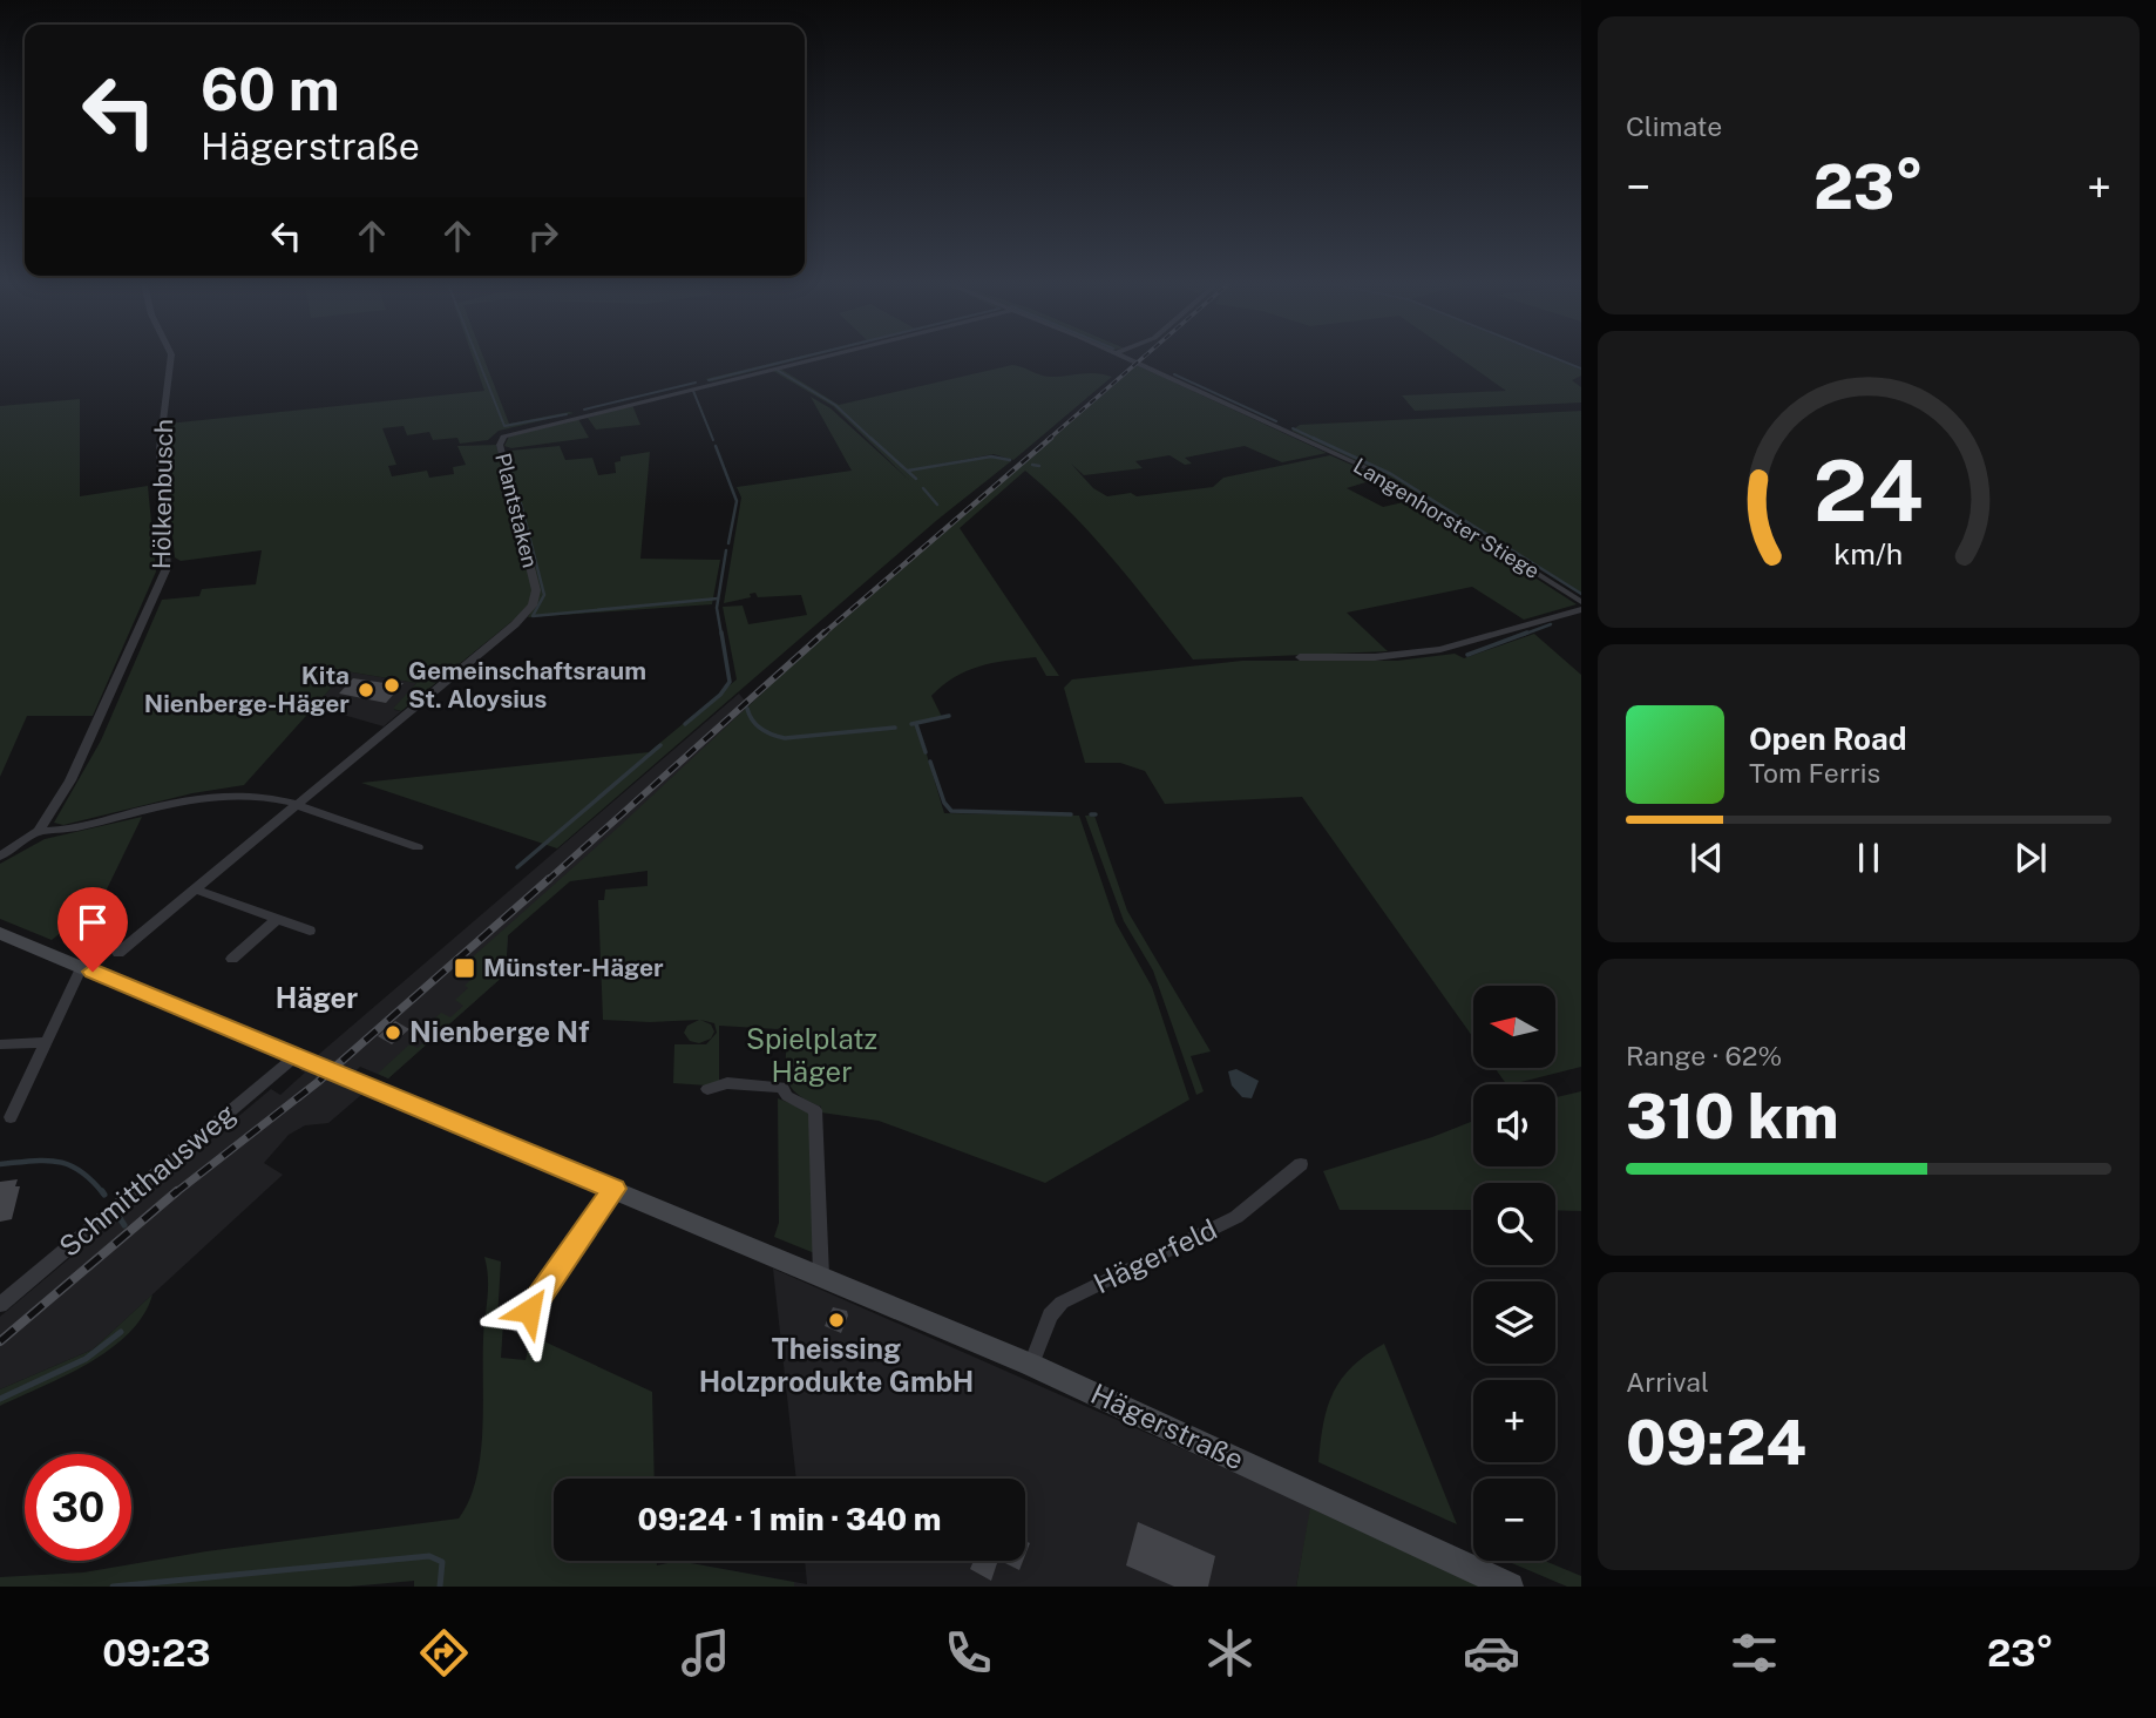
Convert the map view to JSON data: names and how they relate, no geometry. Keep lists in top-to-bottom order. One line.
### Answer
{"streets":{"main road":["Hägerstraße"],"street":["Hölkenbusch","Plantstaken","Langenhorster Stiege","Schmitthausweg","Hägerfeld"]},"crossings":[["Schmitthausweg","Hägerstraße"],["Hägerfeld","Hägerstraße"]],"districts":["Häger"],"parks":["Spielplatz Häger"],"places":{"other":["Gemeinschaftsraum St. Aloysius","Kita Nienberge-Häger","Nienberge Nf","Theissing Holzprodukte GmbH"],"transit":["Münster-Häger"]},"north":"left","page":{"tile":["Climate",["Range · 62%","310 km"],["Arrival","09:24"]],"turn":["60 m","Hägerstraße"],"heat":["−","23°","+"],"song":["Open Road","Tom Ferris"],"map_buttons":["+","−"],"limit":"30","trip":"09:24 · 1 min · 340 m","tabs":["09:23","23°"],"gauge":["24","km/h"]}}
